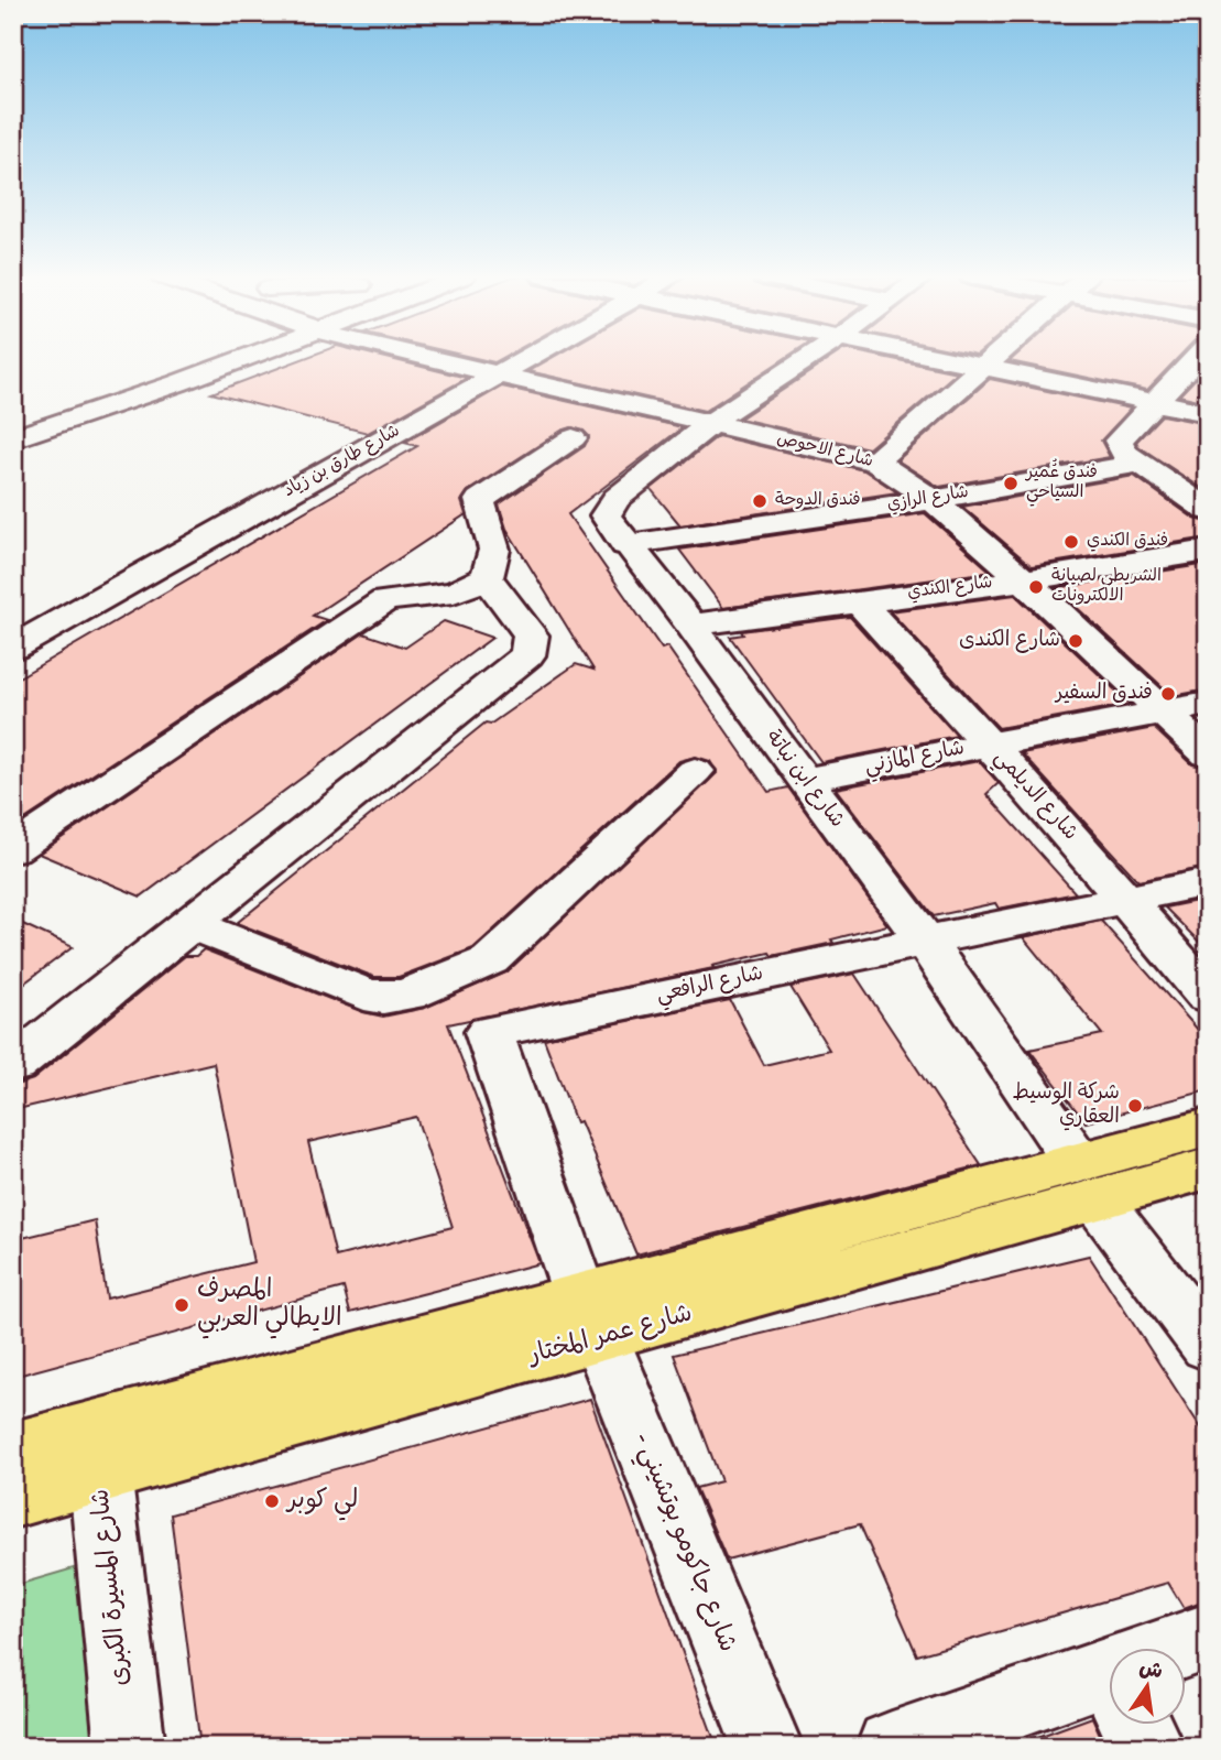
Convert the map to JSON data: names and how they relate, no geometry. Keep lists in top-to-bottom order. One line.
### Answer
{"streets":{"main road":["شارع عمر المختار"],"street":["شارع الاحوص","شارع طارق بن زياد","شارع الرازي","شارع الكندي","شارع المازني","شارع ابن نباتة","شارع الديلمي","شارع الرافعي","- شارع جاكومو بوتشيني","شارع المسيرة الكبرى"]},"crossings":[["شارع الاحوص","شارع طارق بن زياد"],["شارع الاحوص","شارع الرازي"],["شارع الاحوص","شارع الكندي"],["شارع الاحوص","شارع المازني"],["شارع الاحوص","شارع ابن نباتة"],["شارع الرازي","شارع ابن نباتة"],["شارع الكندي","شارع ابن نباتة"],["شارع الكندي","شارع الديلمي"],["شارع المازني","شارع ابن نباتة"],["شارع المازني","شارع الديلمي"],["شارع ابن نباتة","شارع الرافعي"],["شارع ابن نباتة","شارع عمر المختار"],["شارع الديلمي","شارع الرافعي"],["شارع الرافعي","شارع عمر المختار"],["شارع الرافعي","- شارع جاكومو بوتشيني"],["شارع عمر المختار","- شارع جاكومو بوتشيني"],["شارع عمر المختار","شارع المسيرة الكبرى"]],"places":["فندق عُُمير السياحي","فندق الدوحة","فندق الكندي","الشريطي لصيانة الالكترونات","شارع الكندى","فندق السفير","شركة الوسيط العقاري","المصرف الايطالي العربي","لي كوبر"],"north":"top"}
